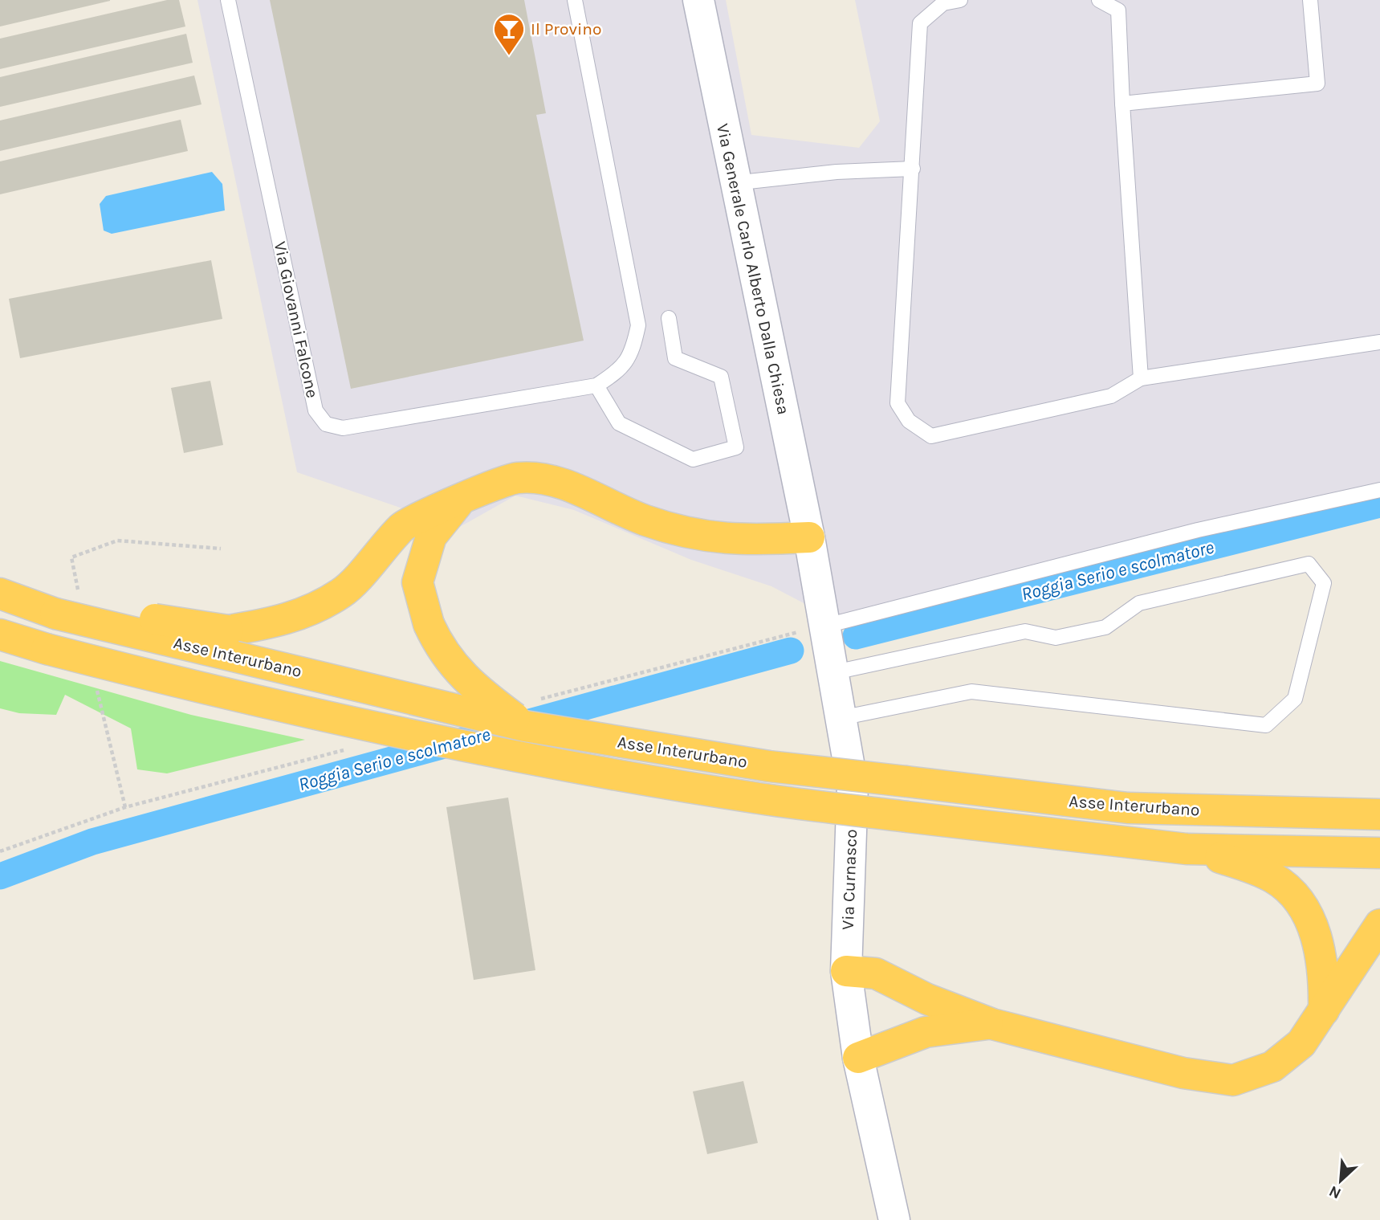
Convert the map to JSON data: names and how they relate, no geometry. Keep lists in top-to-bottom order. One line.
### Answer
{"streets":{"highway":["Asse Interurbano"],"street":["Via Generale Carlo Alberto Dalla Chiesa","Via Curnasco"],"lane":["Via Giovanni Falcone"]},"crossings":[["Via Generale Carlo Alberto Dalla Chiesa","Via Curnasco"]],"water":["Roggia Serio e scolmatore"],"places":{"bar":["Il Provino"]},"north":"bottom left"}
